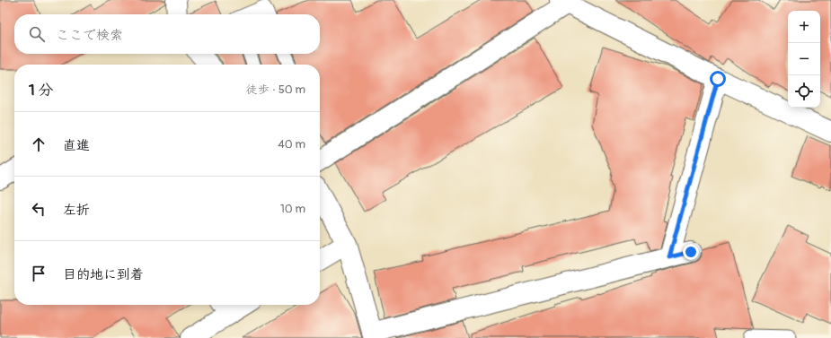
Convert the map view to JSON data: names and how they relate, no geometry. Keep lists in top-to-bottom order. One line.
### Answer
{"page":{"map_buttons":["+","−"],"search":"ここで検索","heading":["1 分","徒歩 · 50 m"],"list":[["直進","40 m"],["左折","10 m"],"目的地に到着"]}}
